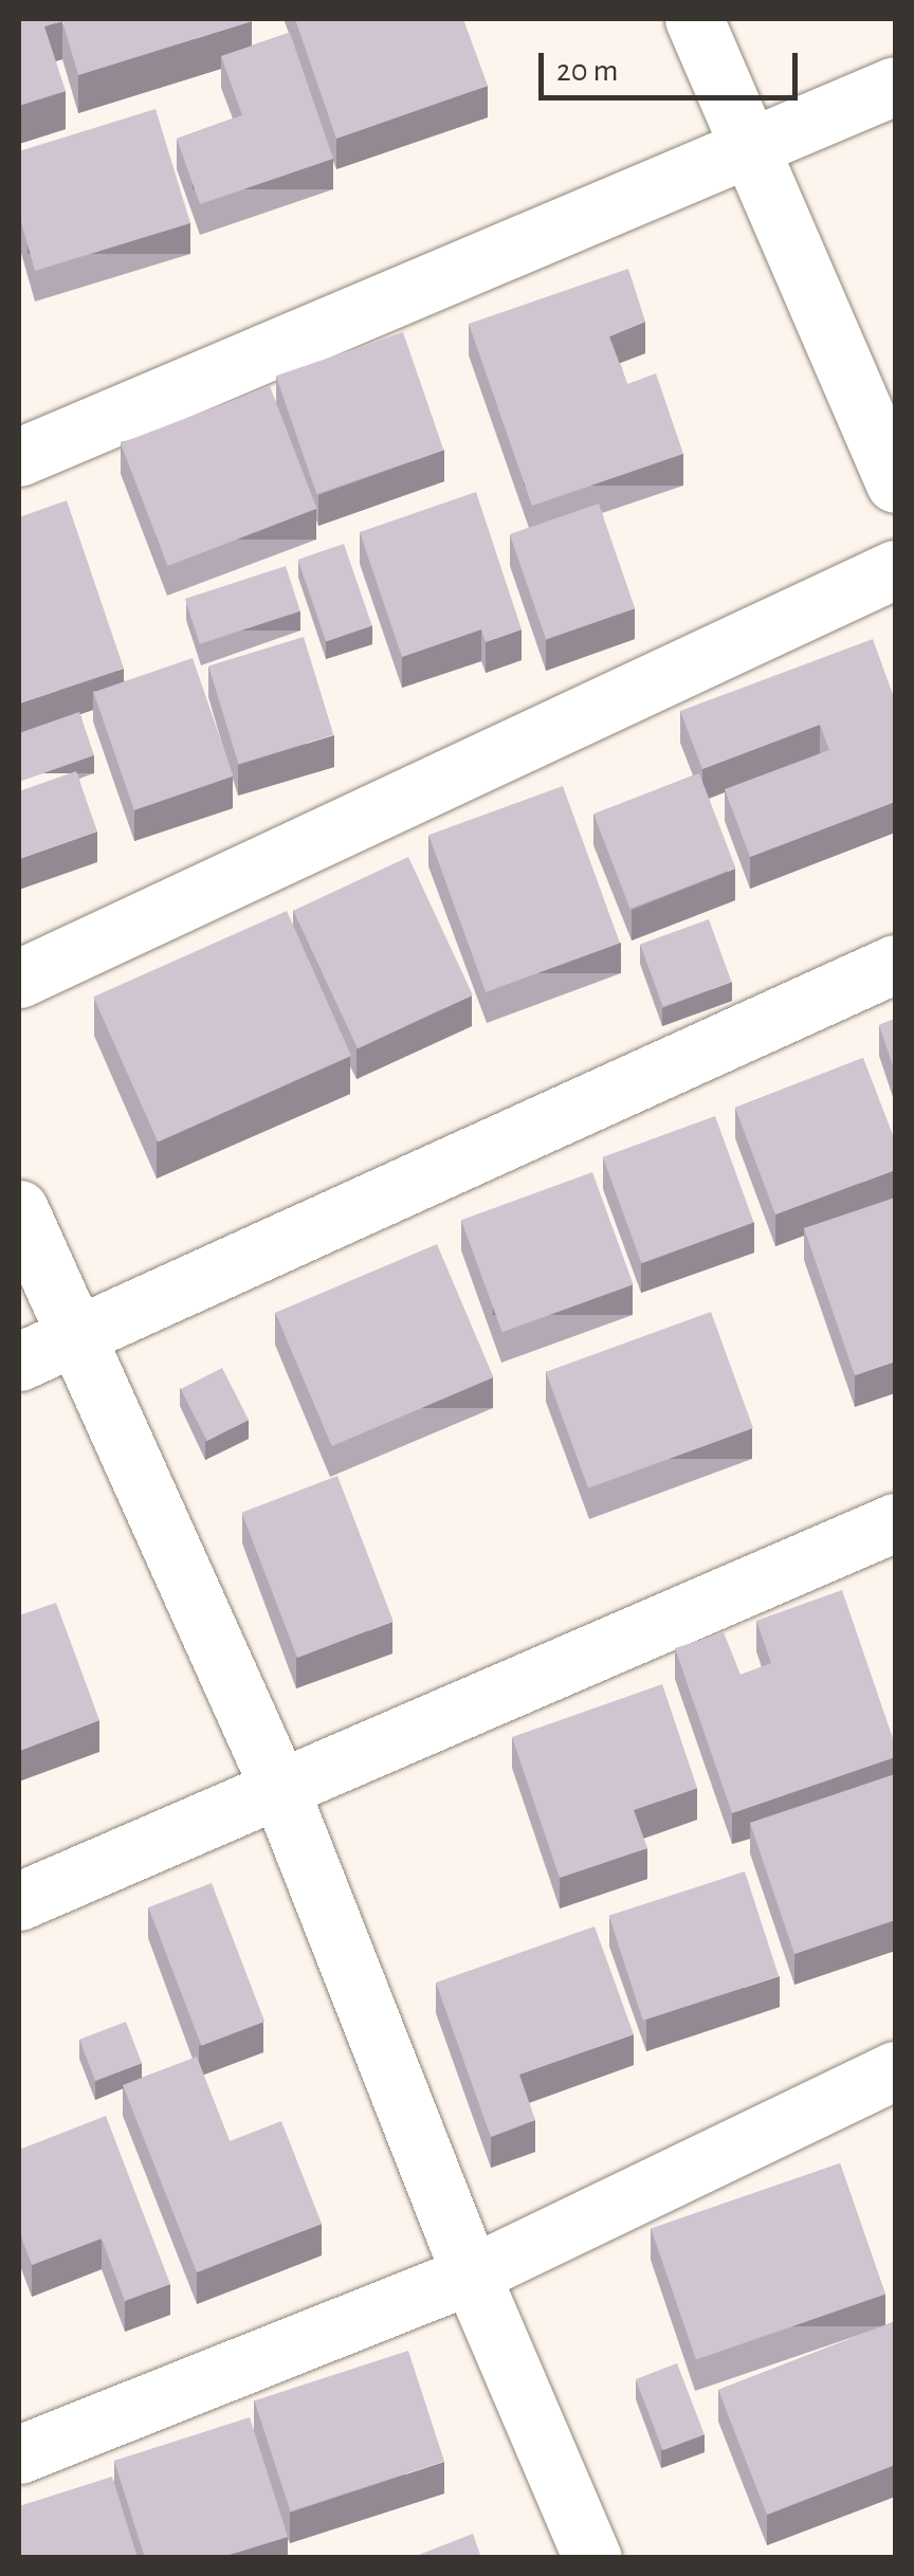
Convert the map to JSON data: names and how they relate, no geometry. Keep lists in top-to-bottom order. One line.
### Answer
{"scale_bar":"20 m"}
